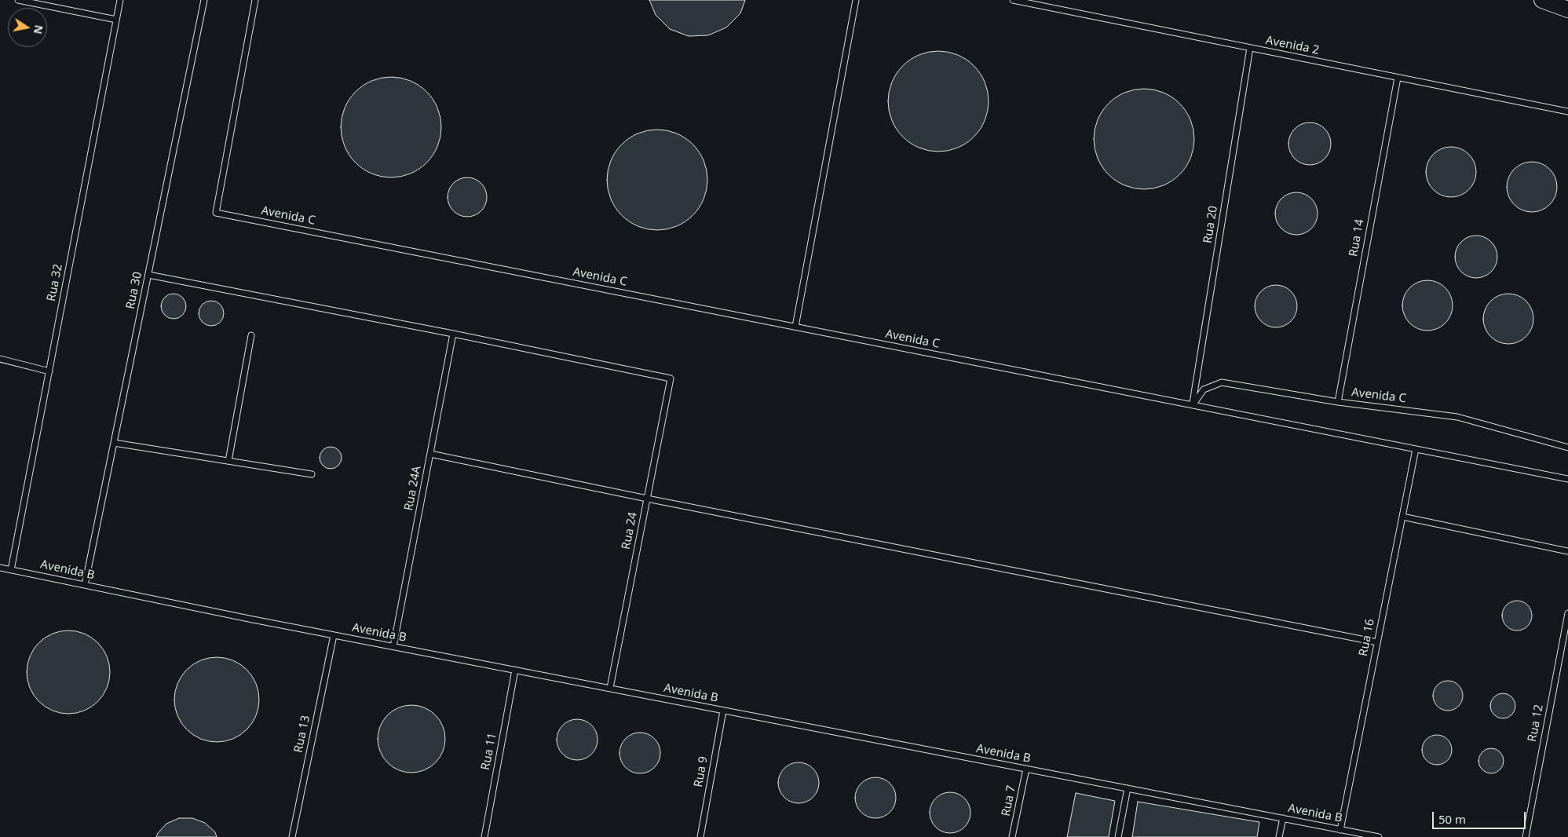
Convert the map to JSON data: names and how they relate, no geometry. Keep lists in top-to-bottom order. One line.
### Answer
{"streets":{"lane":["Avenida 2","Avenida C","Rua 20","Rua 14","Rua 32","Rua 30","Rua 24A","Rua 24","Avenida B","Rua 16","Rua 12","Rua 13","Rua 11","Rua 9","Rua 7"]},"crossings":[["Avenida 2","Rua 20"],["Avenida 2","Rua 14"],["Avenida C","Rua 20"],["Avenida C","Rua 14"],["Avenida C","Rua 16"],["Rua 32","Avenida B"],["Rua 30","Avenida B"],["Rua 24A","Rua 24"],["Rua 24A","Avenida B"],["Rua 24","Avenida B"],["Avenida B","Rua 16"],["Avenida B","Rua 13"],["Avenida B","Rua 11"],["Avenida B","Rua 9"],["Avenida B","Rua 7"]],"scale_bar":"50 m","north":"right"}
